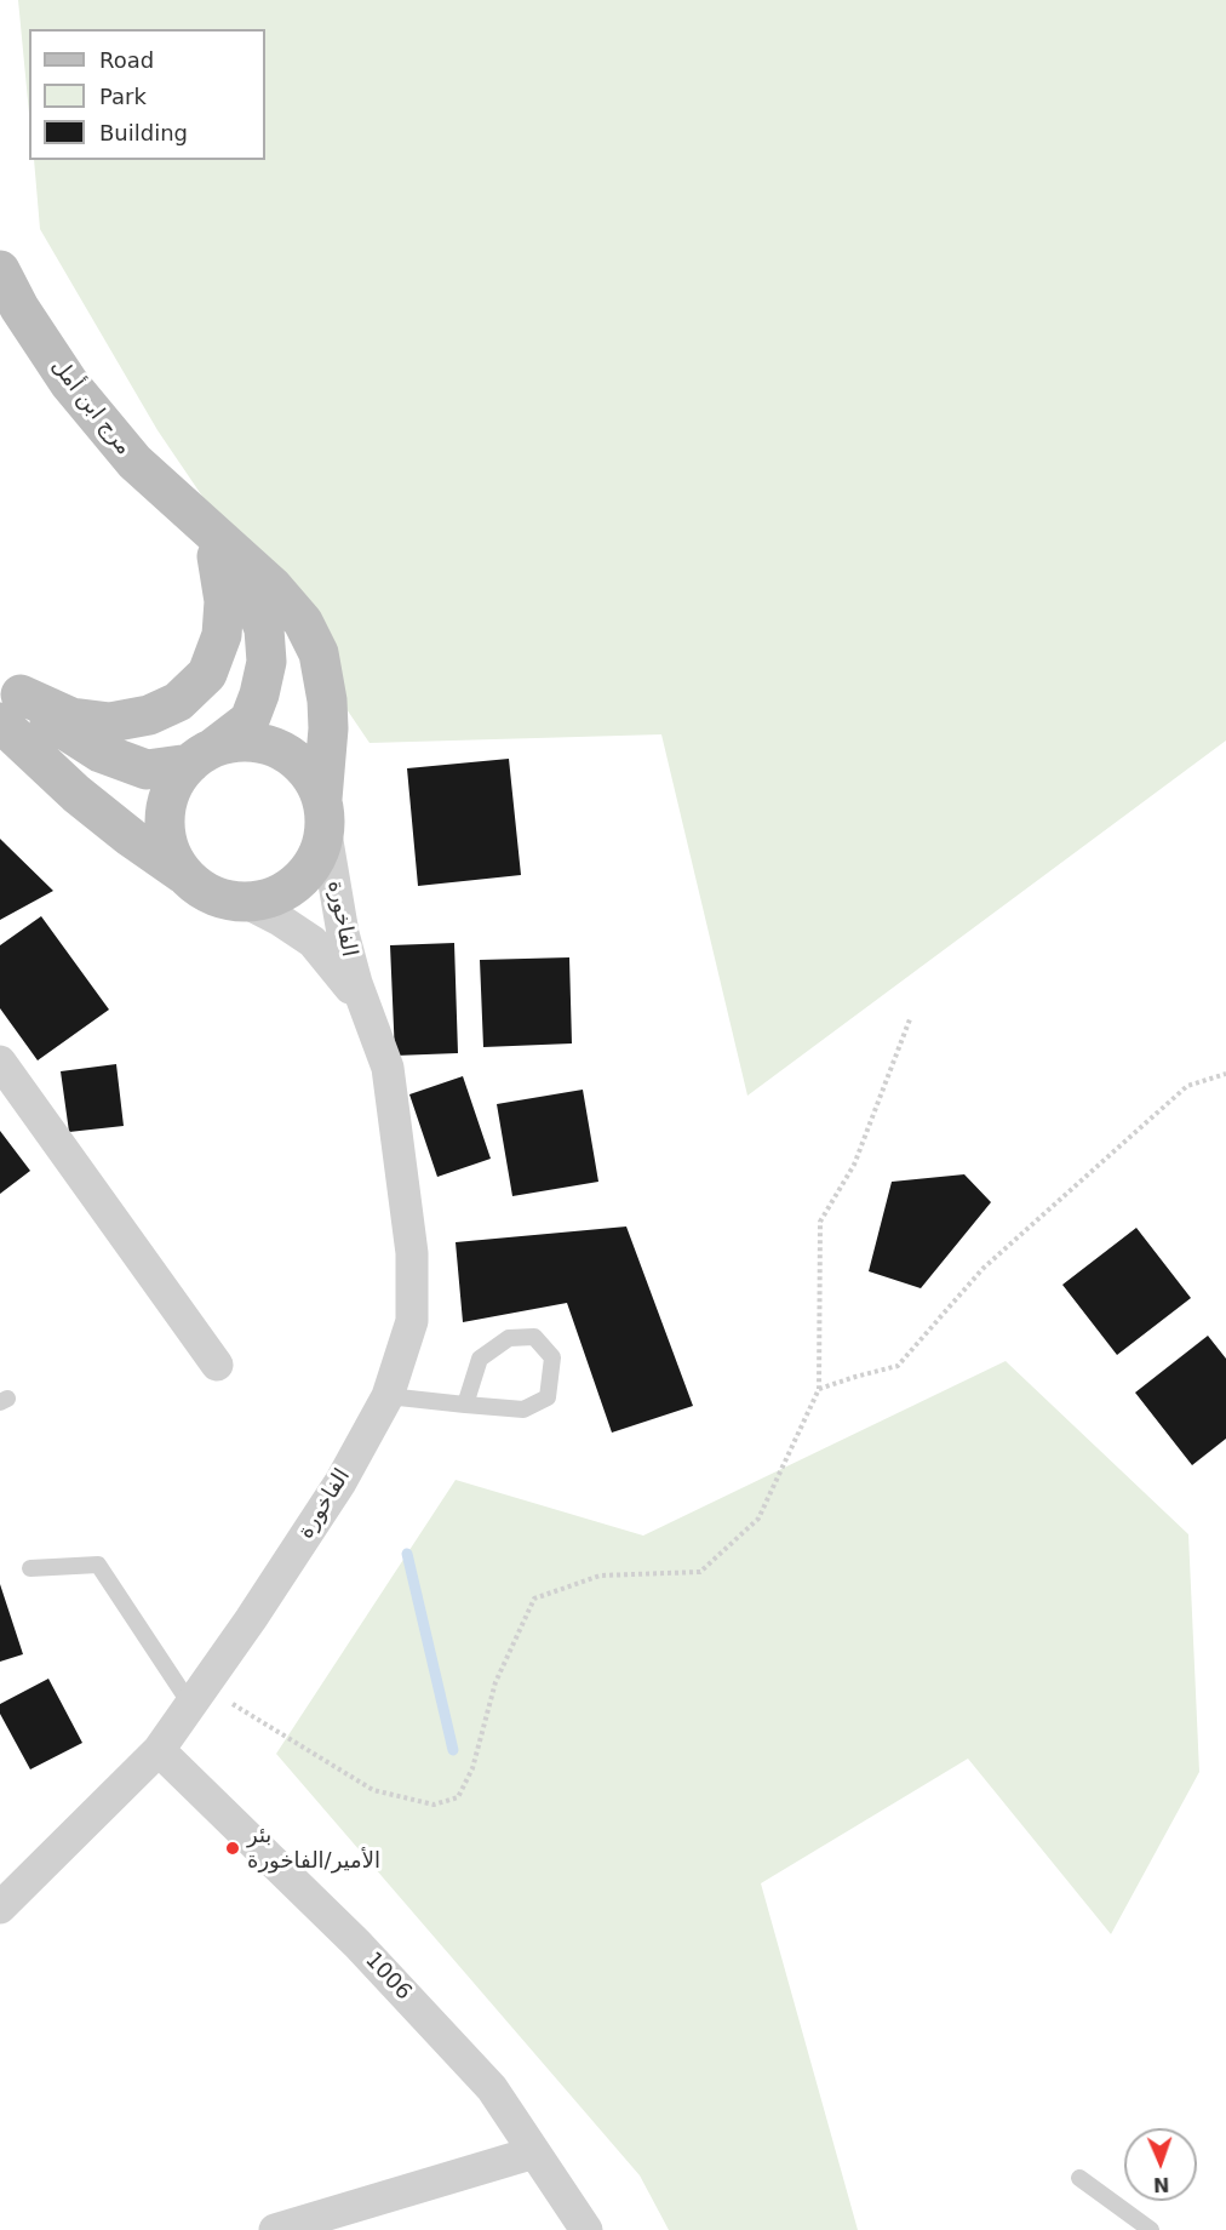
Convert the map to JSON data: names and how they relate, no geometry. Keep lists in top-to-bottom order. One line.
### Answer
{"streets":{"street":["مرج ابن أمل","الفاخورة","1006"]},"crossings":[["مرج ابن أمل","الفاخورة"],["الفاخورة","1006"]],"places":["بئر الأمير/الفاخورة"],"legend":["Road","Park","Building"],"north":"bottom"}
